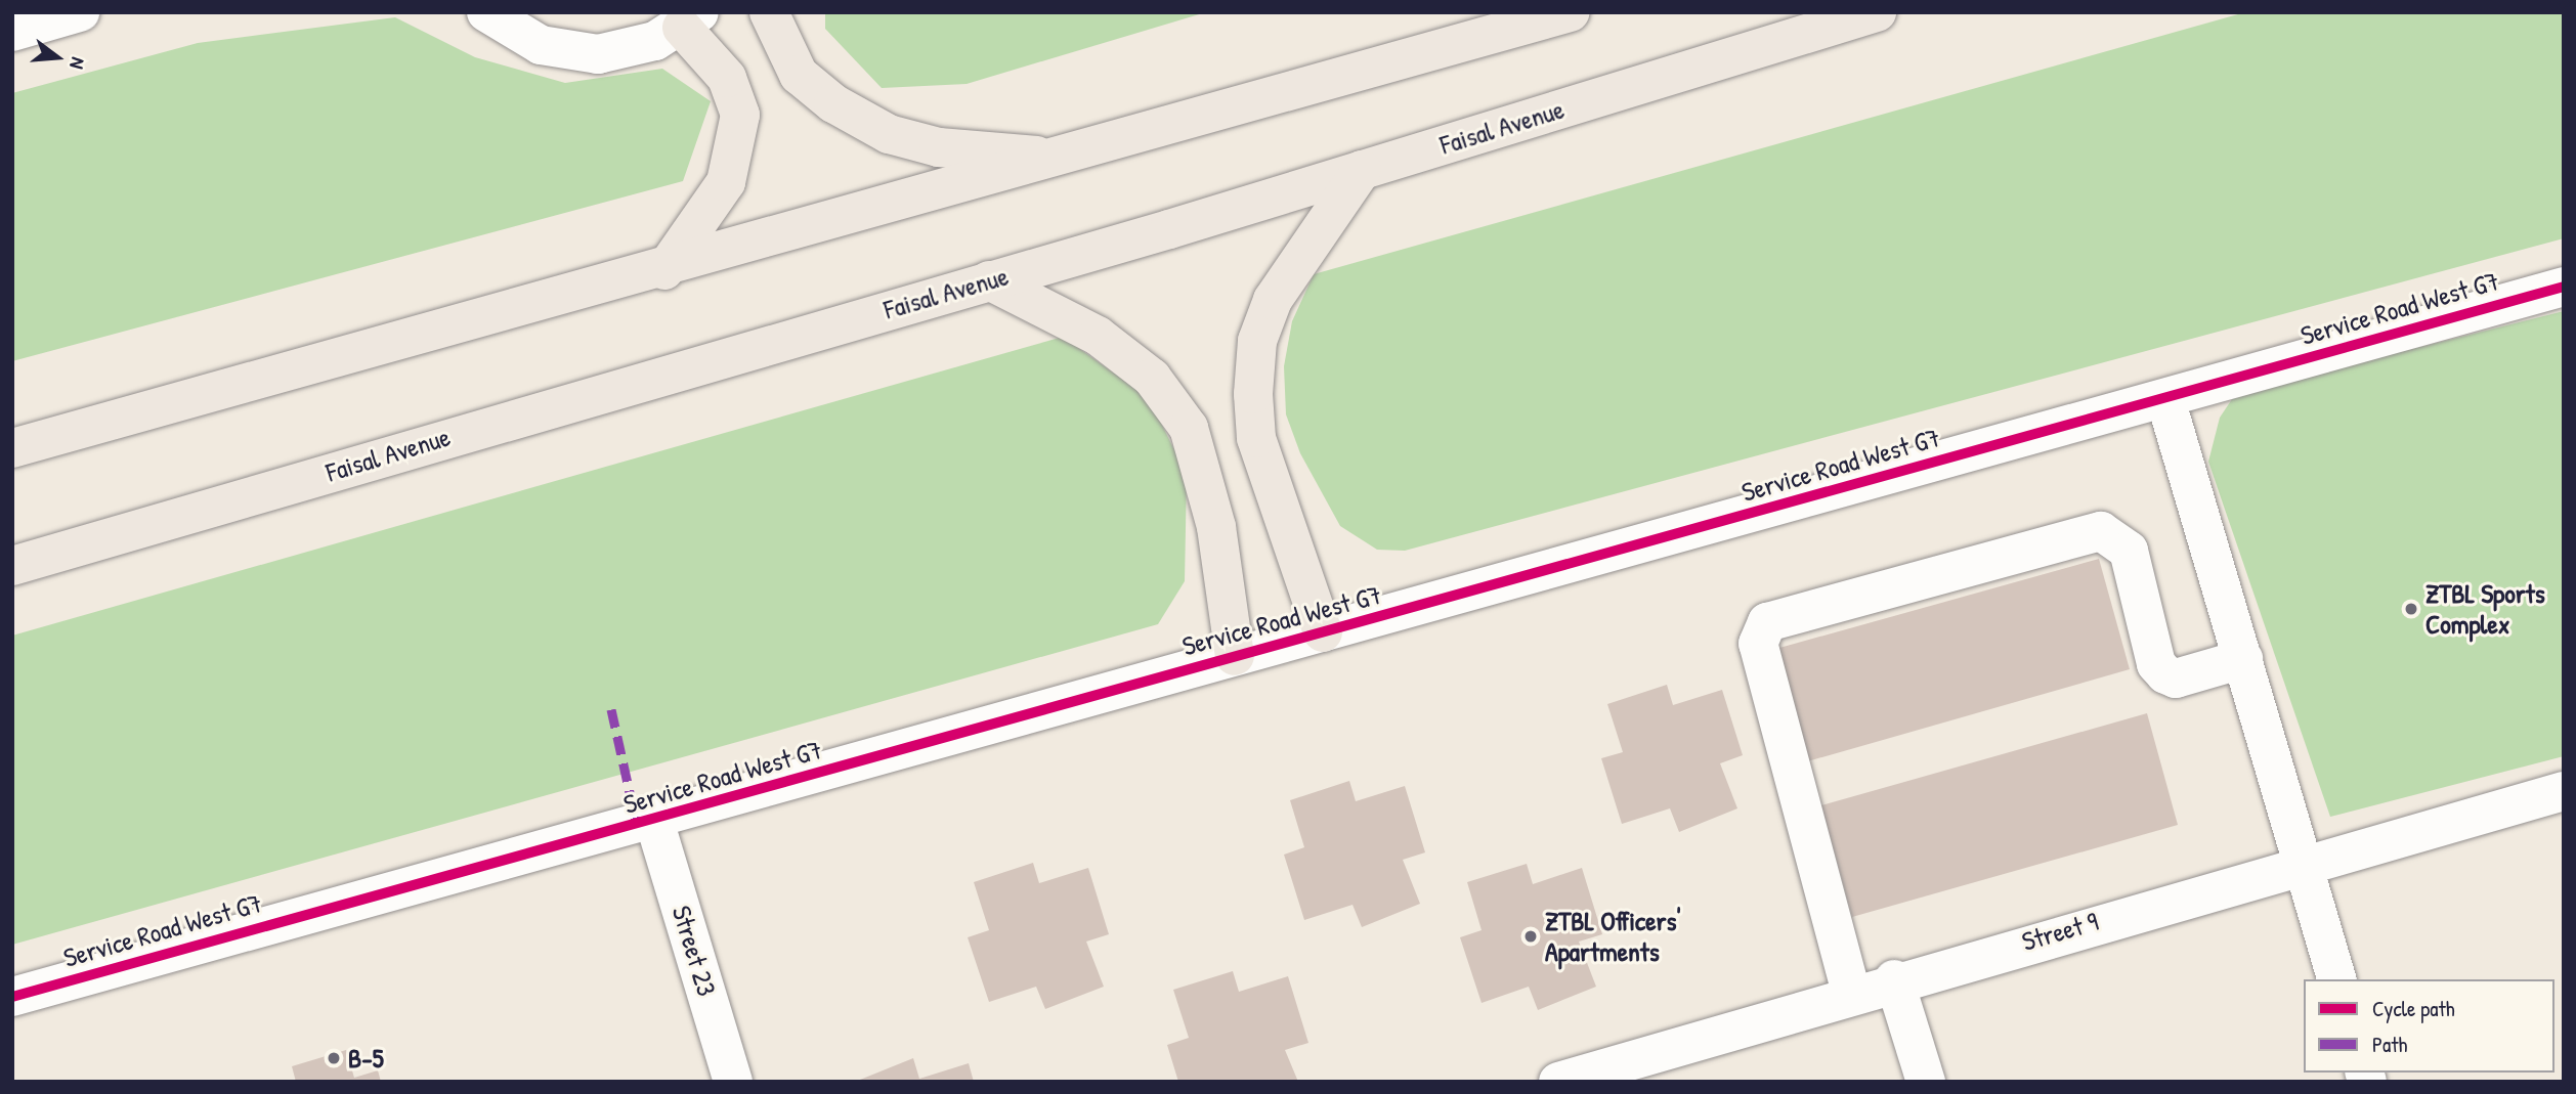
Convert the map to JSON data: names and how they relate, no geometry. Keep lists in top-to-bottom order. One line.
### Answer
{"streets":{"main road":["Faisal Avenue"],"street":["Service Road West G7","Street 9","Street 23"]},"crossings":[["Service Road West G7","Street 23"]],"places":["ZTBL Sports Complex","ZTBL Officers' Apartments","B-5"],"legend":["Cycle path","Path"],"north":"right"}
